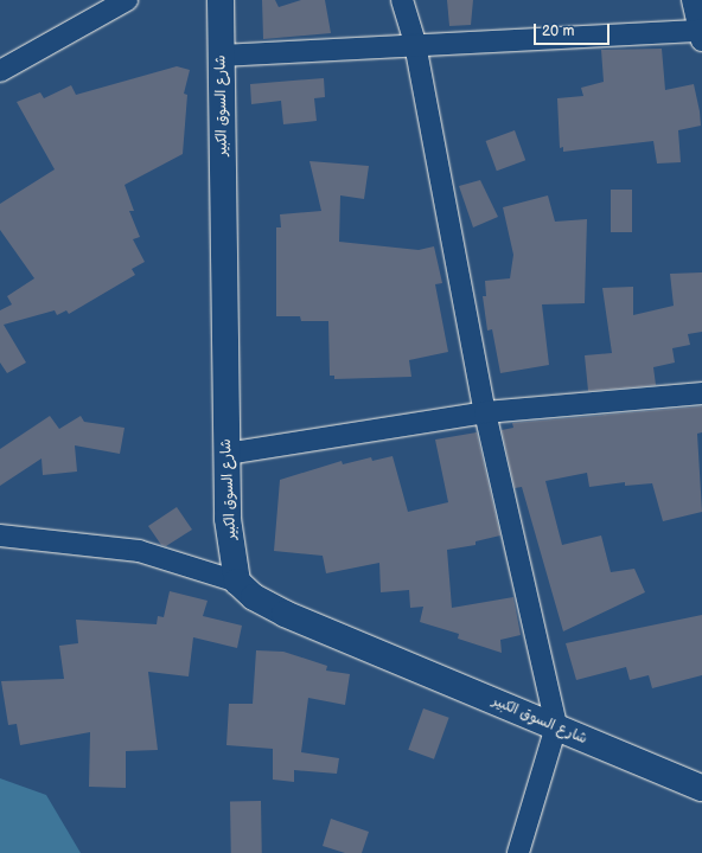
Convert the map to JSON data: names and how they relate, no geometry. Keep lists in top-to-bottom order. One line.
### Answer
{"streets":{"street":["شارع السوق الكبير"]},"scale_bar":"20 m"}
